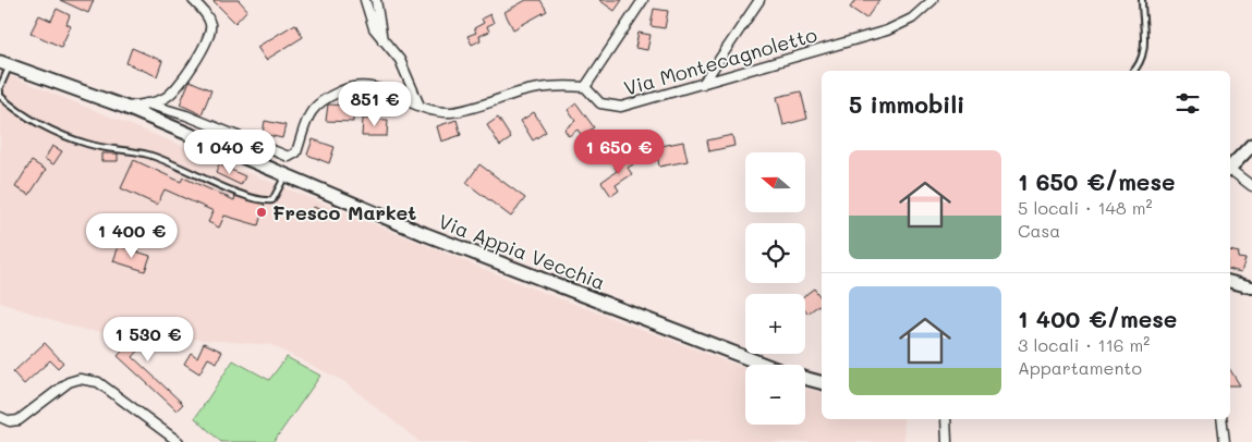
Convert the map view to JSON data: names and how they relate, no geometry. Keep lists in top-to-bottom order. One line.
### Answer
{"streets":{"main road":["Via Appia Vecchia"],"street":["Via Montecagnoletto"]},"places":["Fresco Market"],"north":"left","page":{"heading":"5 immobili","price":["851 €","1 040 €","1 650 €","1 400 €","1 530 €"],"list":[{"name":"1 650 €/mese","note":"5 locali · 148 m² · Casa"},{"name":"1 400 €/mese","note":"3 locali · 116 m² · Appartamento"}],"map_buttons":["+","−"]}}
